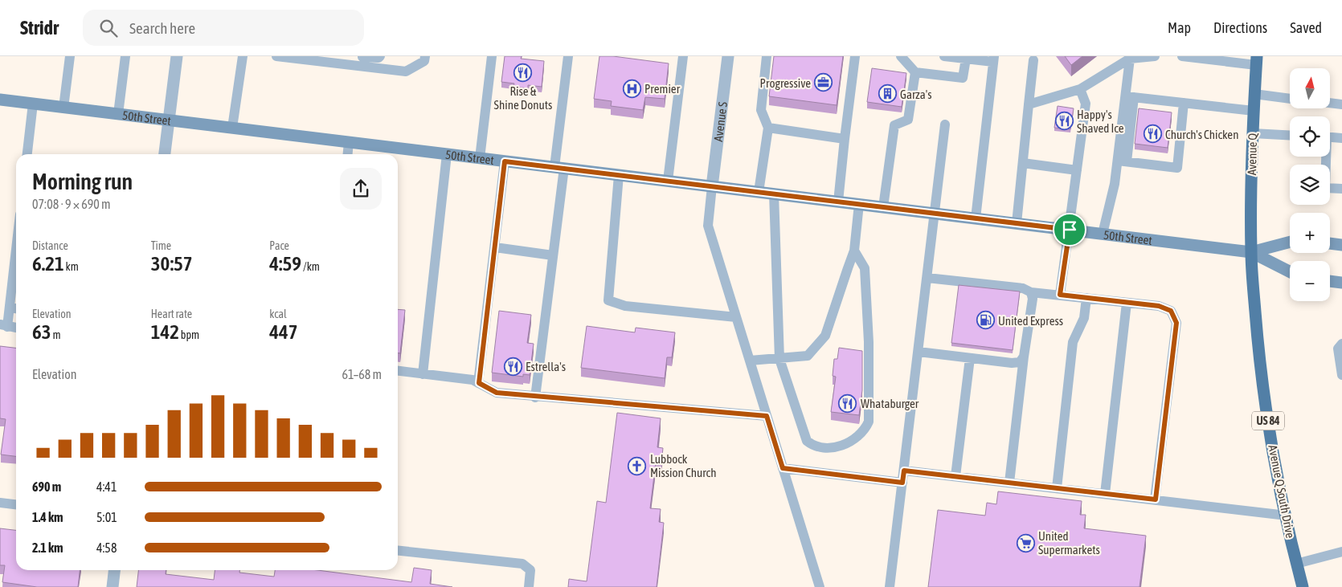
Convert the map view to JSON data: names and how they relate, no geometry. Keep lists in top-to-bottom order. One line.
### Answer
{"streets":{"highway":["Avenue Q","US 84","Avenue Q South Drive"],"main road":["50th Street"],"street":["Avenue S"]},"crossings":[["50th Street","Avenue S"],["50th Street","Avenue Q"],["50th Street","Avenue Q South Drive"],["Avenue Q","Avenue Q South Drive"]],"places":{"restaurant":["Rise & Shine Donuts","Happy's Shaved Ice","Church's Chicken","Estrella's","Whataburger"],"office":["Progressive"],"hospital":["Premier"],"building":["Garza's"],"fuel station":["United Express"],"church":["Lubbock Mission Church"],"supermarket":["United Supermarkets"]},"north":"top","page":{"header":"Stridr","search":"Search here","nav":["Map","Directions","Saved"],"map_buttons":["+","−"],"heading":["Morning run","07:08 · 9 × 690 m"],"stats":[["Distance","6.21 km"],["Time","30:57"],["Pace","4:59 /km"],["Elevation","63 m"],["Heart rate","142 bpm"],["kcal","447"]],"chart":["Elevation","61–68 m"],"list":[{"name":"690 m","note":"4:41"},{"name":"1.4 km","note":"5:01"},{"name":"2.1 km","note":"4:58"}]}}
